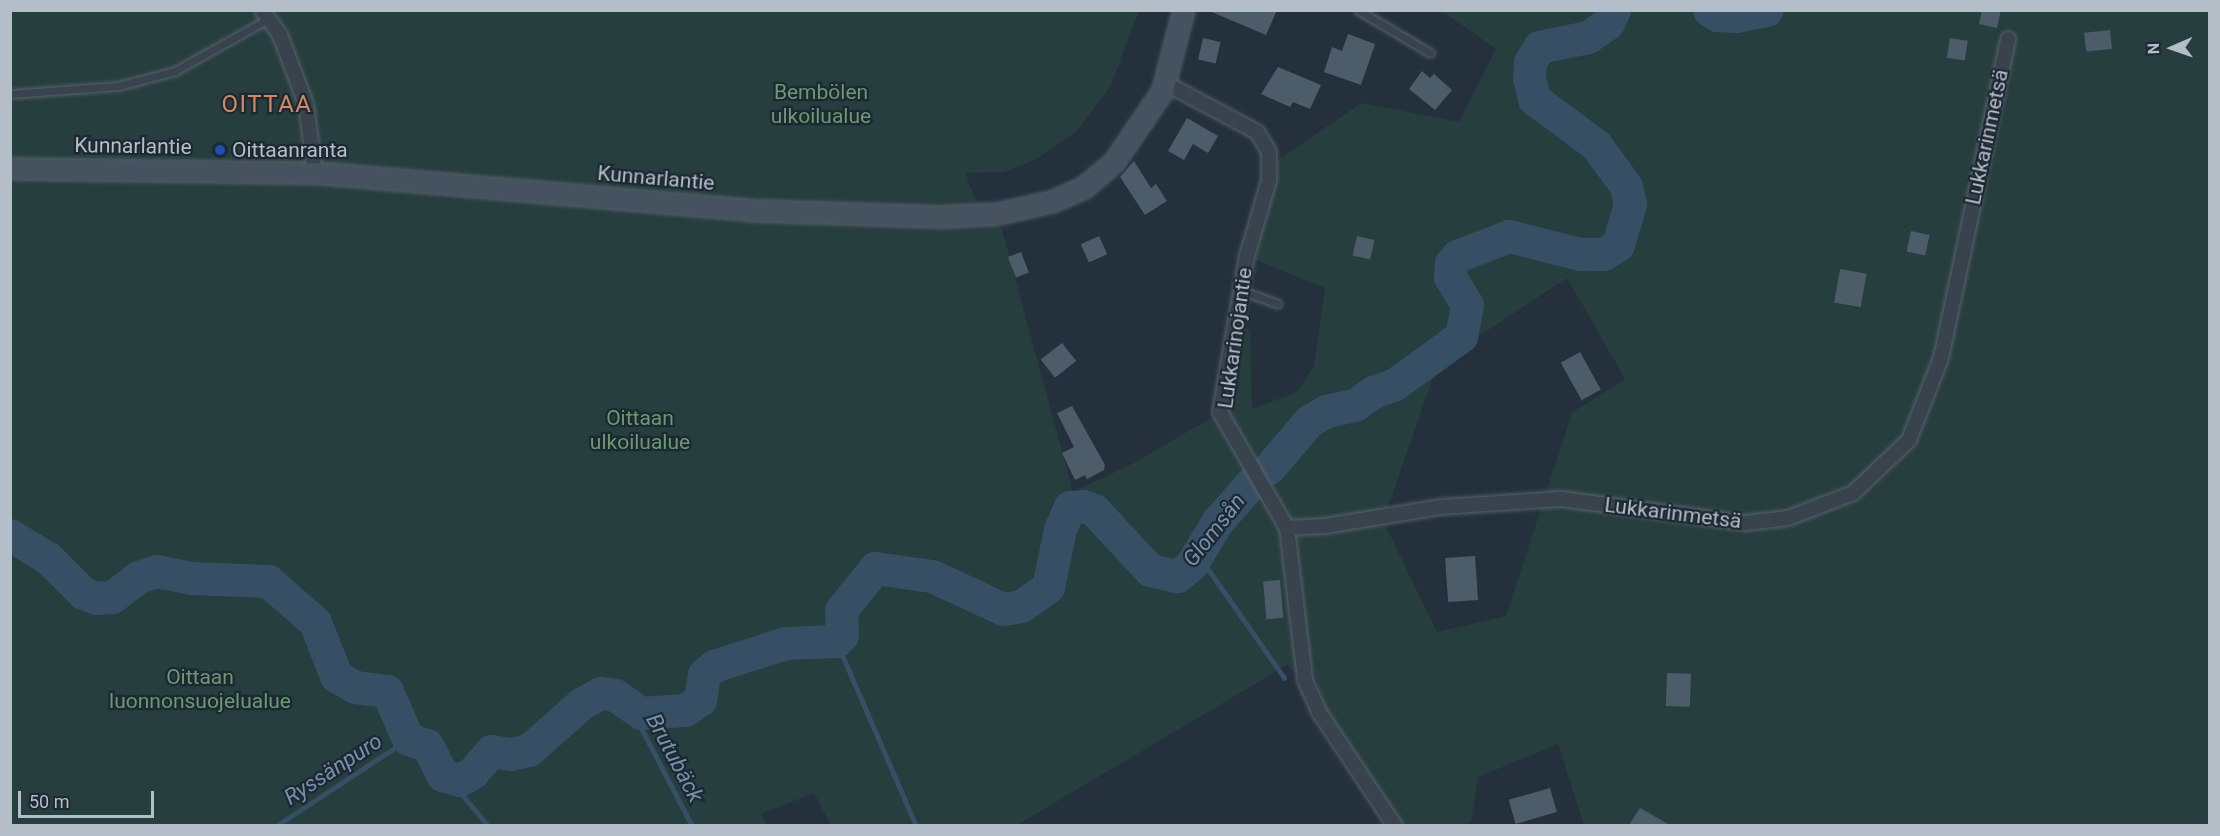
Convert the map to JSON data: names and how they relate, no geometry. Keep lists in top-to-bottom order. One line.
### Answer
{"streets":{"main road":["Kunnarlantie"],"street":["Lukkarinmetsä","Lukkarinojantie"]},"crossings":[["Lukkarinmetsä","Lukkarinojantie"],["Kunnarlantie","Lukkarinojantie"]],"districts":["OITTAA"],"water":["Glomsån","Brutubäck","Ryssänpuro"],"parks":["Bembölen ulkoilualue","Oittaan ulkoilualue","Oittaan luonnonsuojelualue"],"places":["Oittaanranta"],"scale_bar":"50 m","north":"left"}
